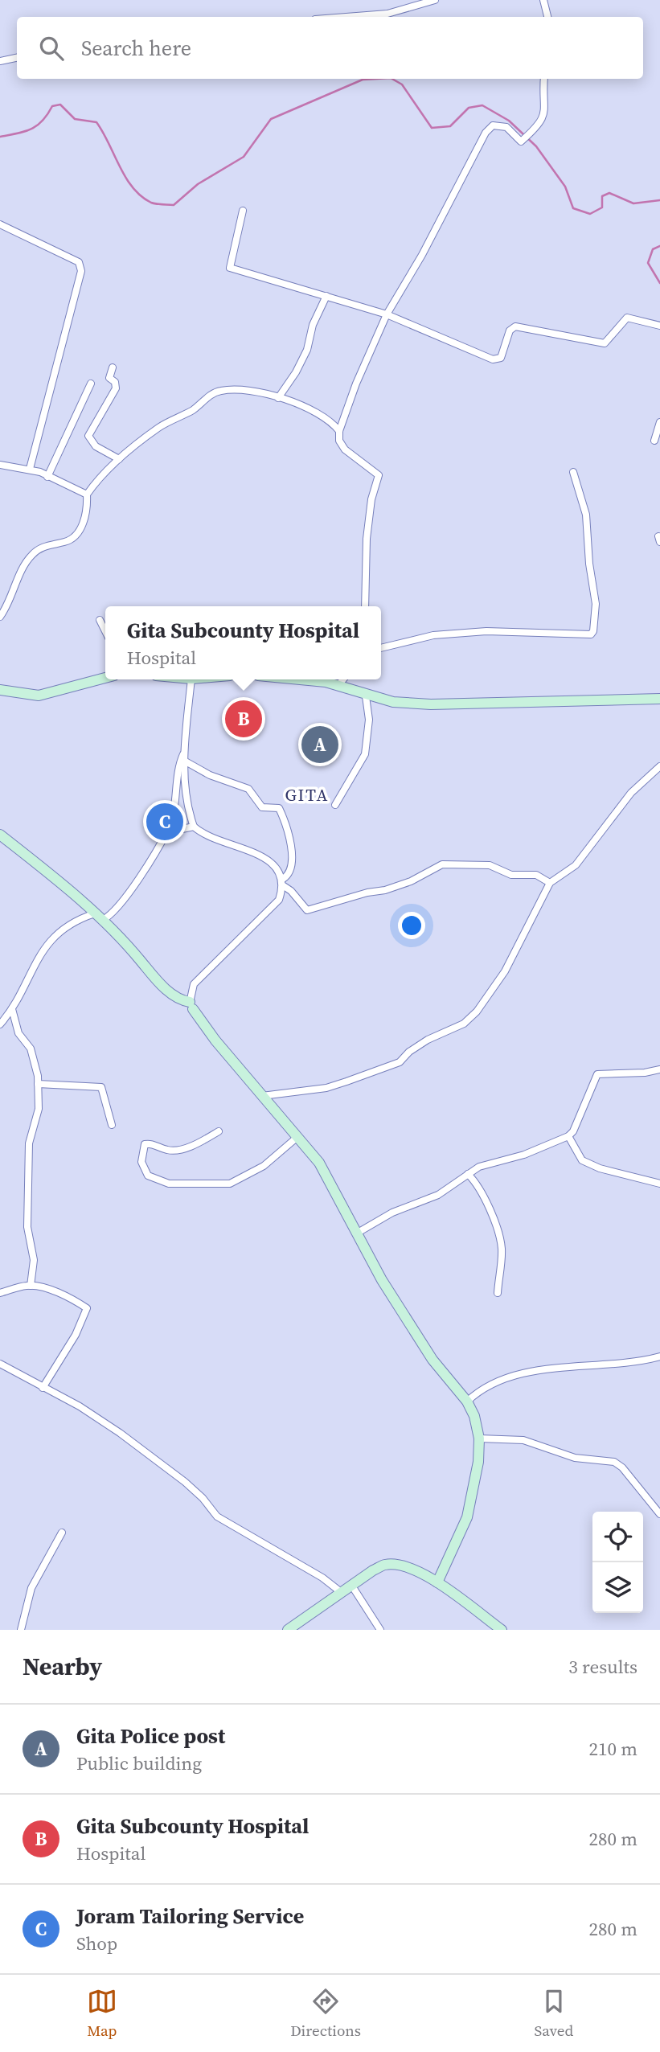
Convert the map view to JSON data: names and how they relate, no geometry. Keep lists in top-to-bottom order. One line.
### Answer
{"districts":["GITA"],"page":{"search":"Search here","popup":["Gita Subcounty Hospital","Hospital"],"pins":["B","A","C"],"heading":["Nearby","3 results"],"list":[{"mark":"A","name":"Gita Police post","note":"Public building","value":"210 m"},{"mark":"B","name":"Gita Subcounty Hospital","note":"Hospital","value":"280 m"},{"mark":"C","name":"Joram Tailoring Service","note":"Shop","value":"280 m"}],"nav":["Map","Directions","Saved"]}}
